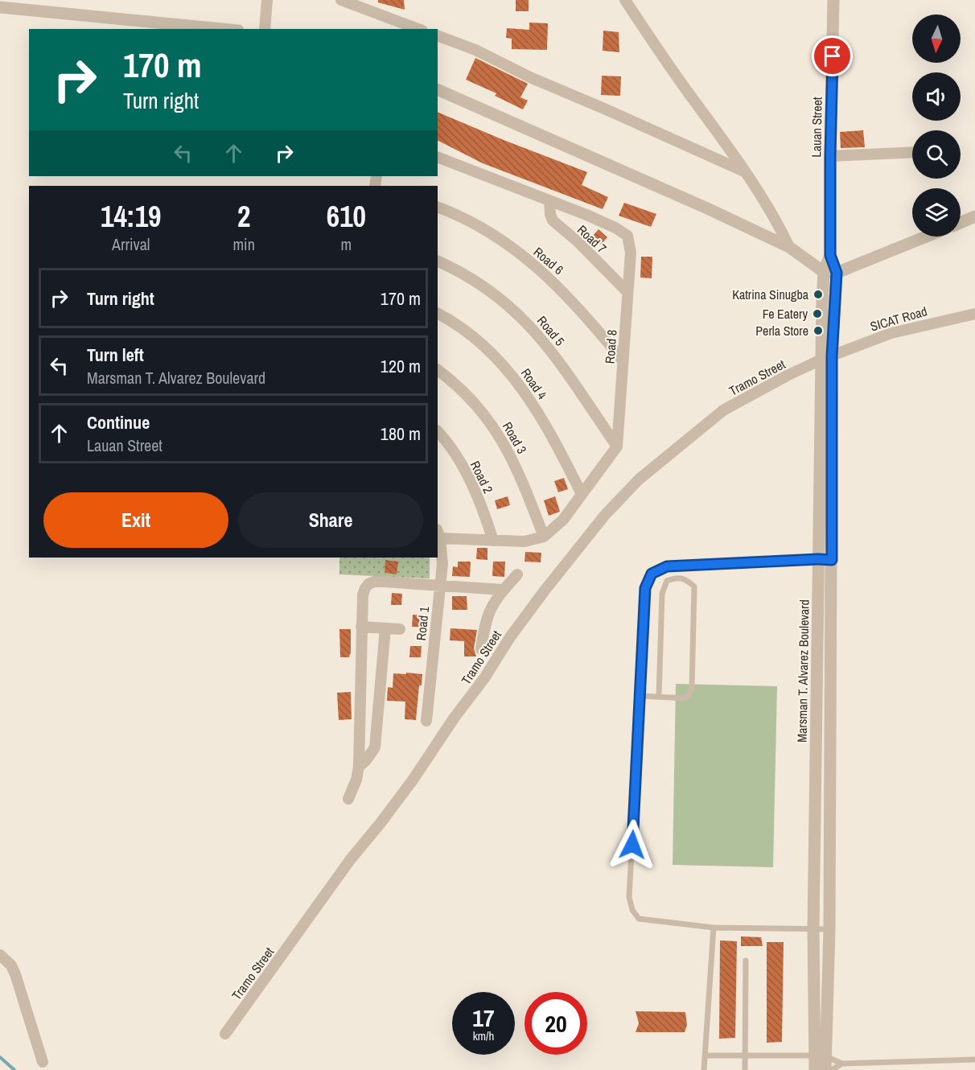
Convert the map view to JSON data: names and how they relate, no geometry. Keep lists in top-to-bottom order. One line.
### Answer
{"streets":{"street":["Lauan Street","Road 7","Road 6","SICAT Road","Road 5","Road 8","Tramo Street","Road 4","Road 3","Road 2","Road 1","Marsman T. Alvarez Boulevard"]},"crossings":[["Lauan Street","Marsman T. Alvarez Boulevard"],["Road 7","Road 8"],["Road 6","Road 8"],["SICAT Road","Tramo Street"],["SICAT Road","Marsman T. Alvarez Boulevard"],["Road 5","Road 8"],["Tramo Street","Marsman T. Alvarez Boulevard"]],"places":["Katrina Sinugba","Fe Eatery","Perla Store"],"north":"bottom","page":{"turn":["170 m","Turn right"],"eta":["14:19","Arrival","2","min","610","m"],"list":[{"name":"Turn right","value":"170 m"},{"name":"Turn left","note":"Marsman T. Alvarez Boulevard","value":"120 m"},{"name":"Continue","note":"Lauan Street","value":"180 m"}],"buttons":["Exit","Share"],"speed":"17 km/h","limit":"20"}}
